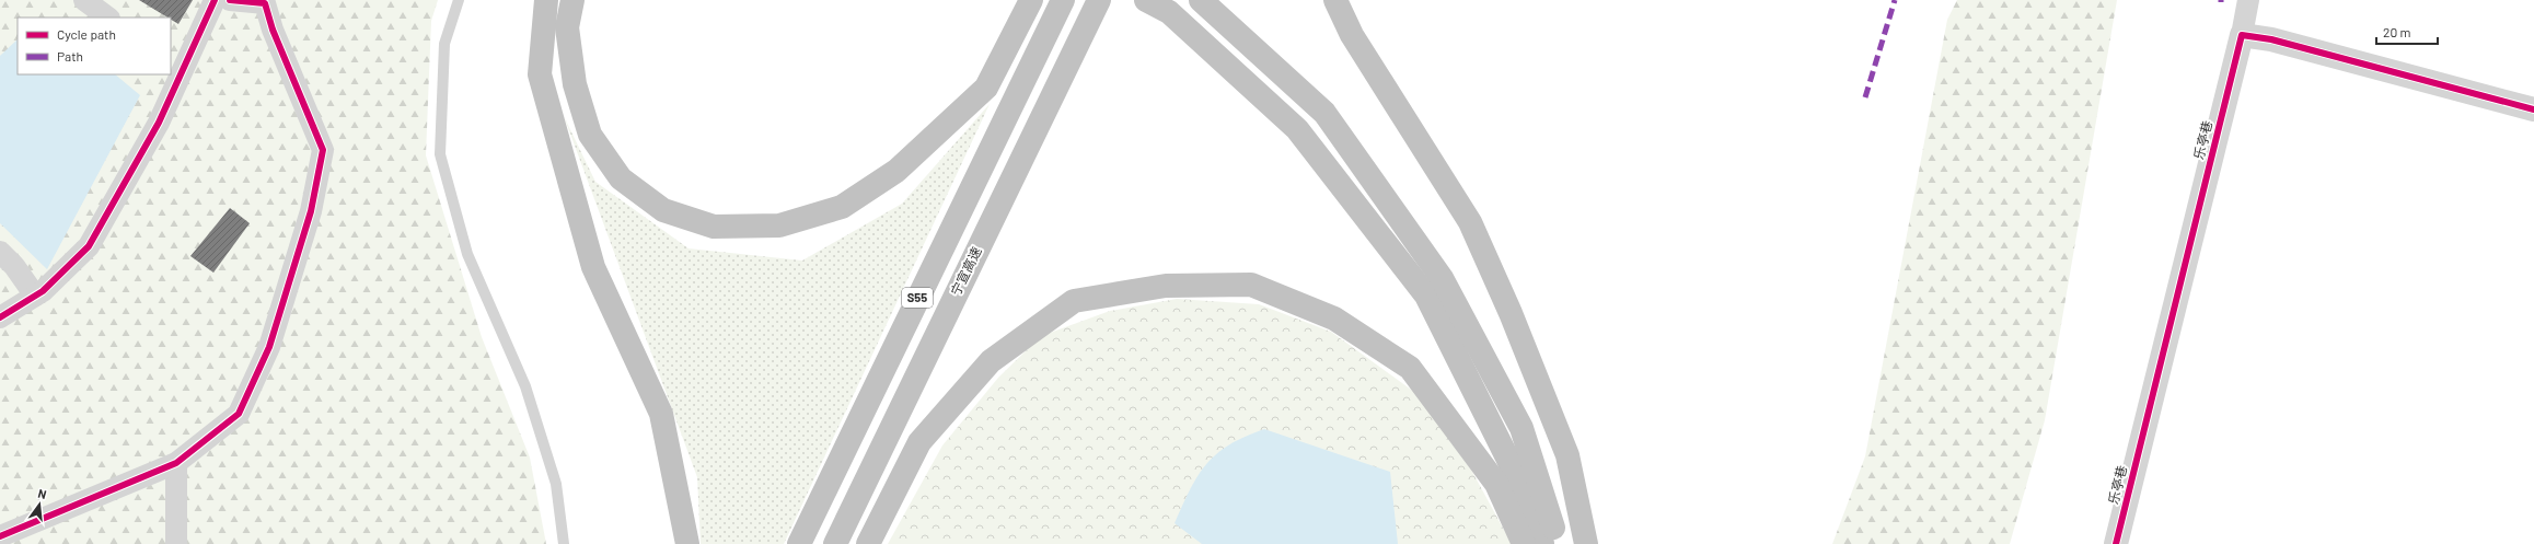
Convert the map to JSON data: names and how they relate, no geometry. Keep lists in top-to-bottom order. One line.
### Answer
{"streets":{"highway":["宁宣高速","S55"],"street":["乐亭巷"]},"legend":["Cycle path","Path"],"scale_bar":"20 m","north":"top"}
